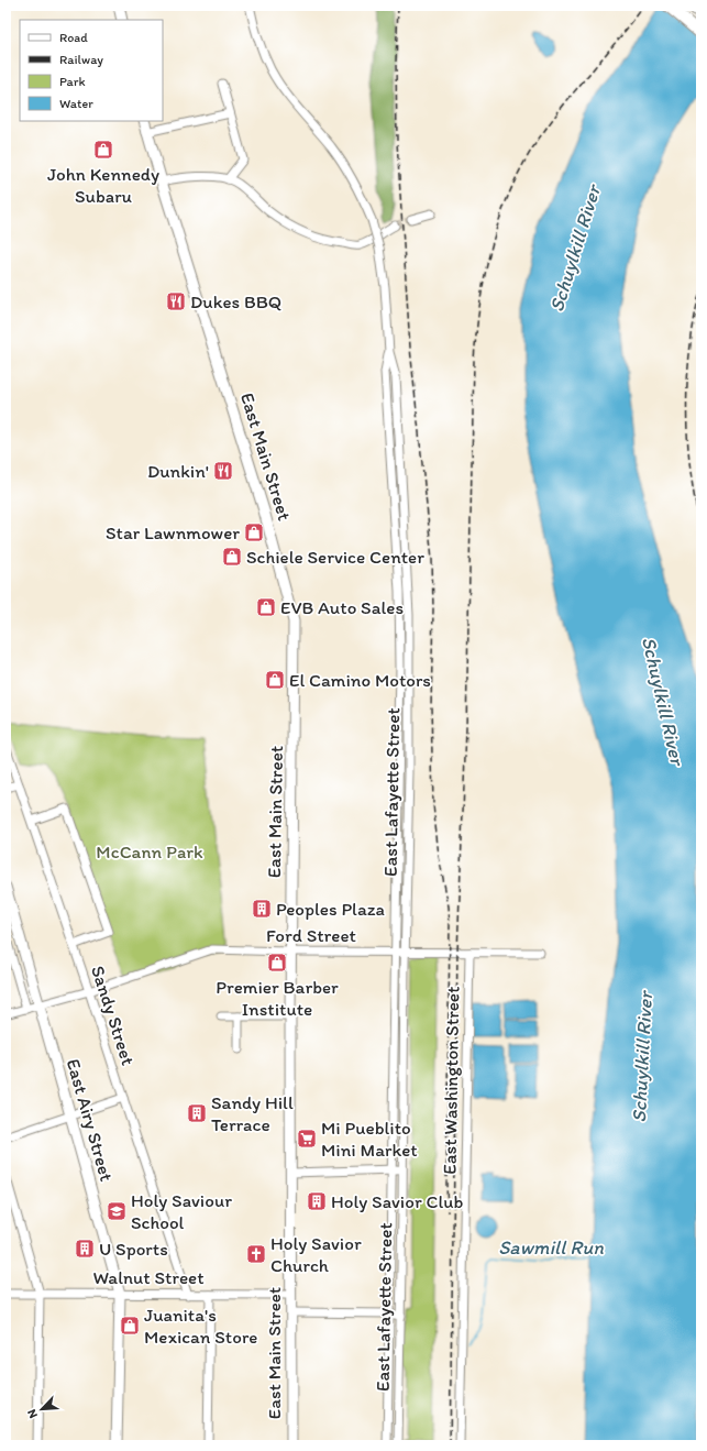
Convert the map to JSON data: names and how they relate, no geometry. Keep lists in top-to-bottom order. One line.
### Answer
{"streets":{"main road":["East Main Street","East Airy Street"],"street":["East Lafayette Street","Ford Street","Sandy Street","East Washington Street","Walnut Street"]},"crossings":[["East Main Street","Ford Street"],["East Main Street","Walnut Street"],["East Lafayette Street","Ford Street"],["Ford Street","Sandy Street"],["Ford Street","East Washington Street"],["Ford Street","East Airy Street"],["Sandy Street","Walnut Street"],["East Airy Street","Walnut Street"]],"water":["Schuylkill River","Sawmill Run"],"parks":["McCann Park"],"places":{"shop":["John Kennedy Subaru","Star Lawnmower","Schiele Service Center","EVB Auto Sales","El Camino Motors","Premier Barber Institute","Juanita's Mexican Store"],"restaurant":["Dukes BBQ","Dunkin'"],"building":["Peoples Plaza","Sandy Hill Terrace","Holy Savior Club","U Sports"],"supermarket":["Mi Pueblito Mini Market"],"school or university":["Holy Saviour School"],"church":["Holy Savior Church"]},"legend":["Road","Railway","Park","Water"],"north":"bottom left"}
